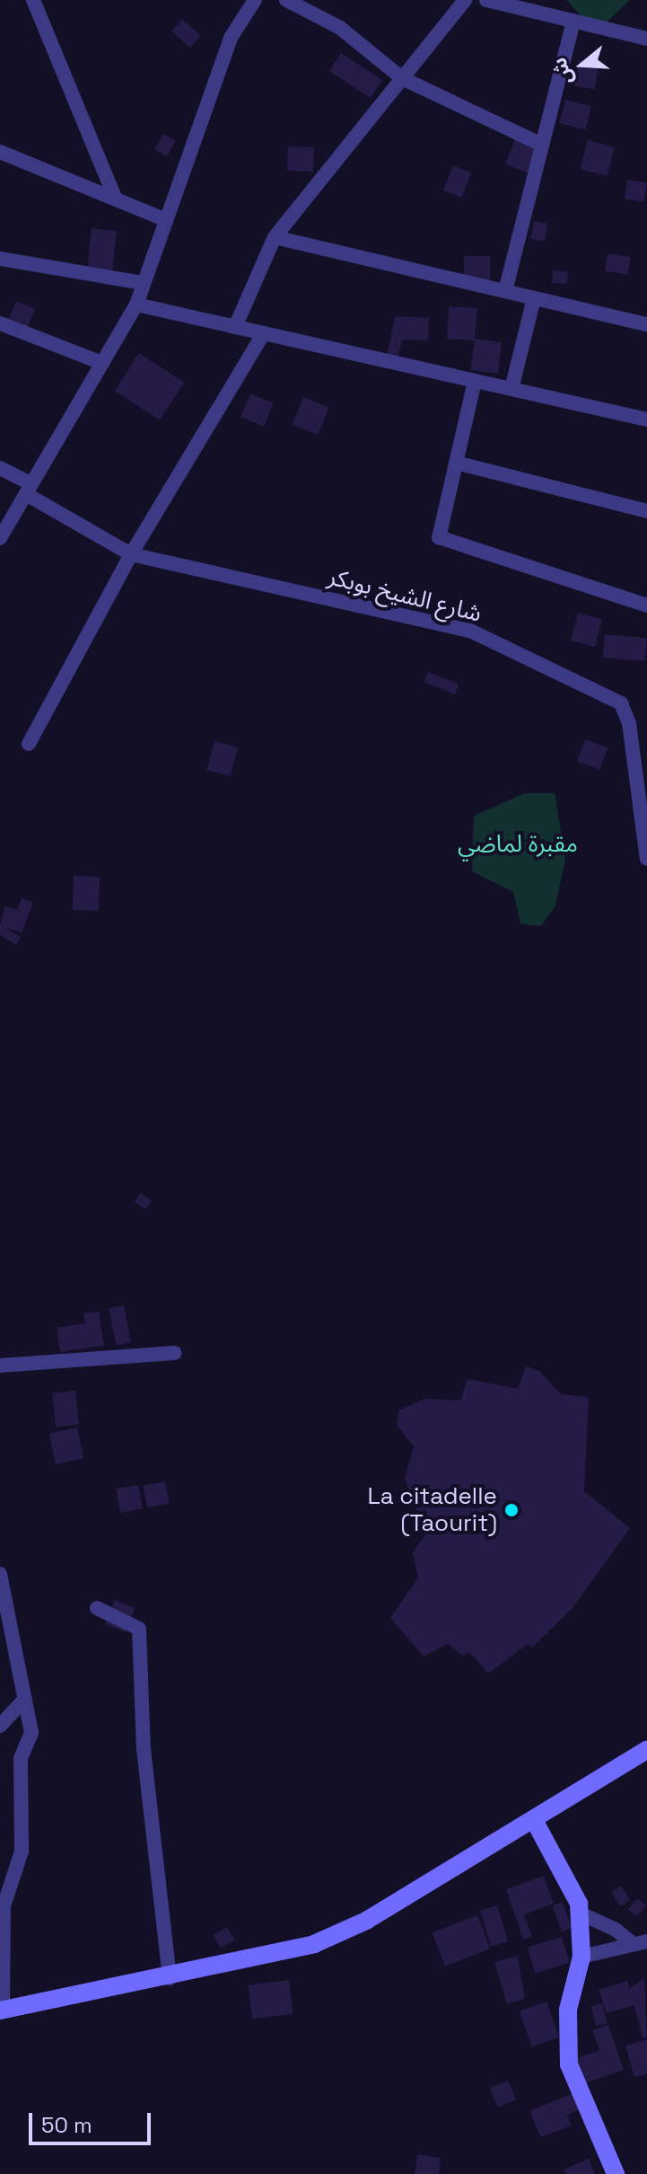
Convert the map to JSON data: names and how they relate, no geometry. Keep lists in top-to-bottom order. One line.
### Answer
{"streets":{"street":["شارع الشيخ بوبكر"]},"parks":["مقبرة لماضي"],"places":["La citadelle (Taourit)"],"scale_bar":"50 m","north":"left"}
